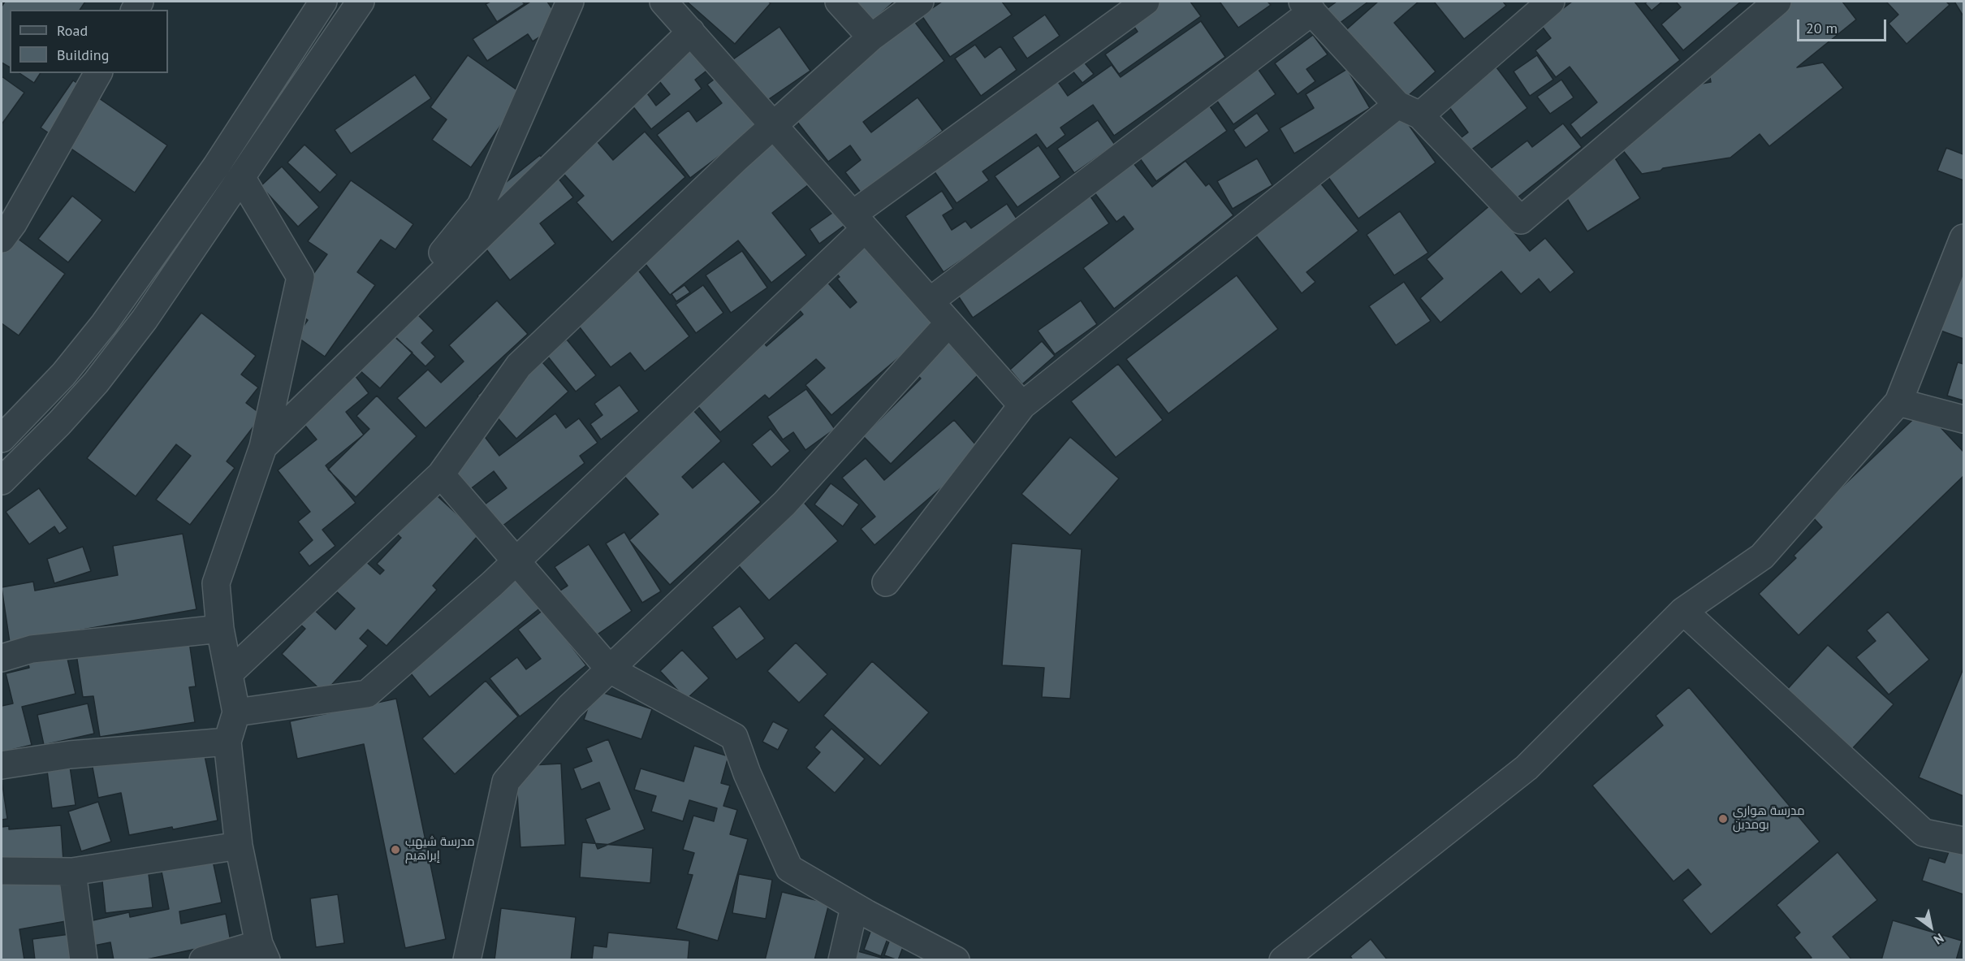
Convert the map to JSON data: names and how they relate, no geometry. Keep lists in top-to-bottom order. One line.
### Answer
{"places":["مدرسة هواري بومدين","مدرسة شيهب إبراهيم"],"legend":["Road","Building"],"scale_bar":"20 m","north":"bottom right"}
